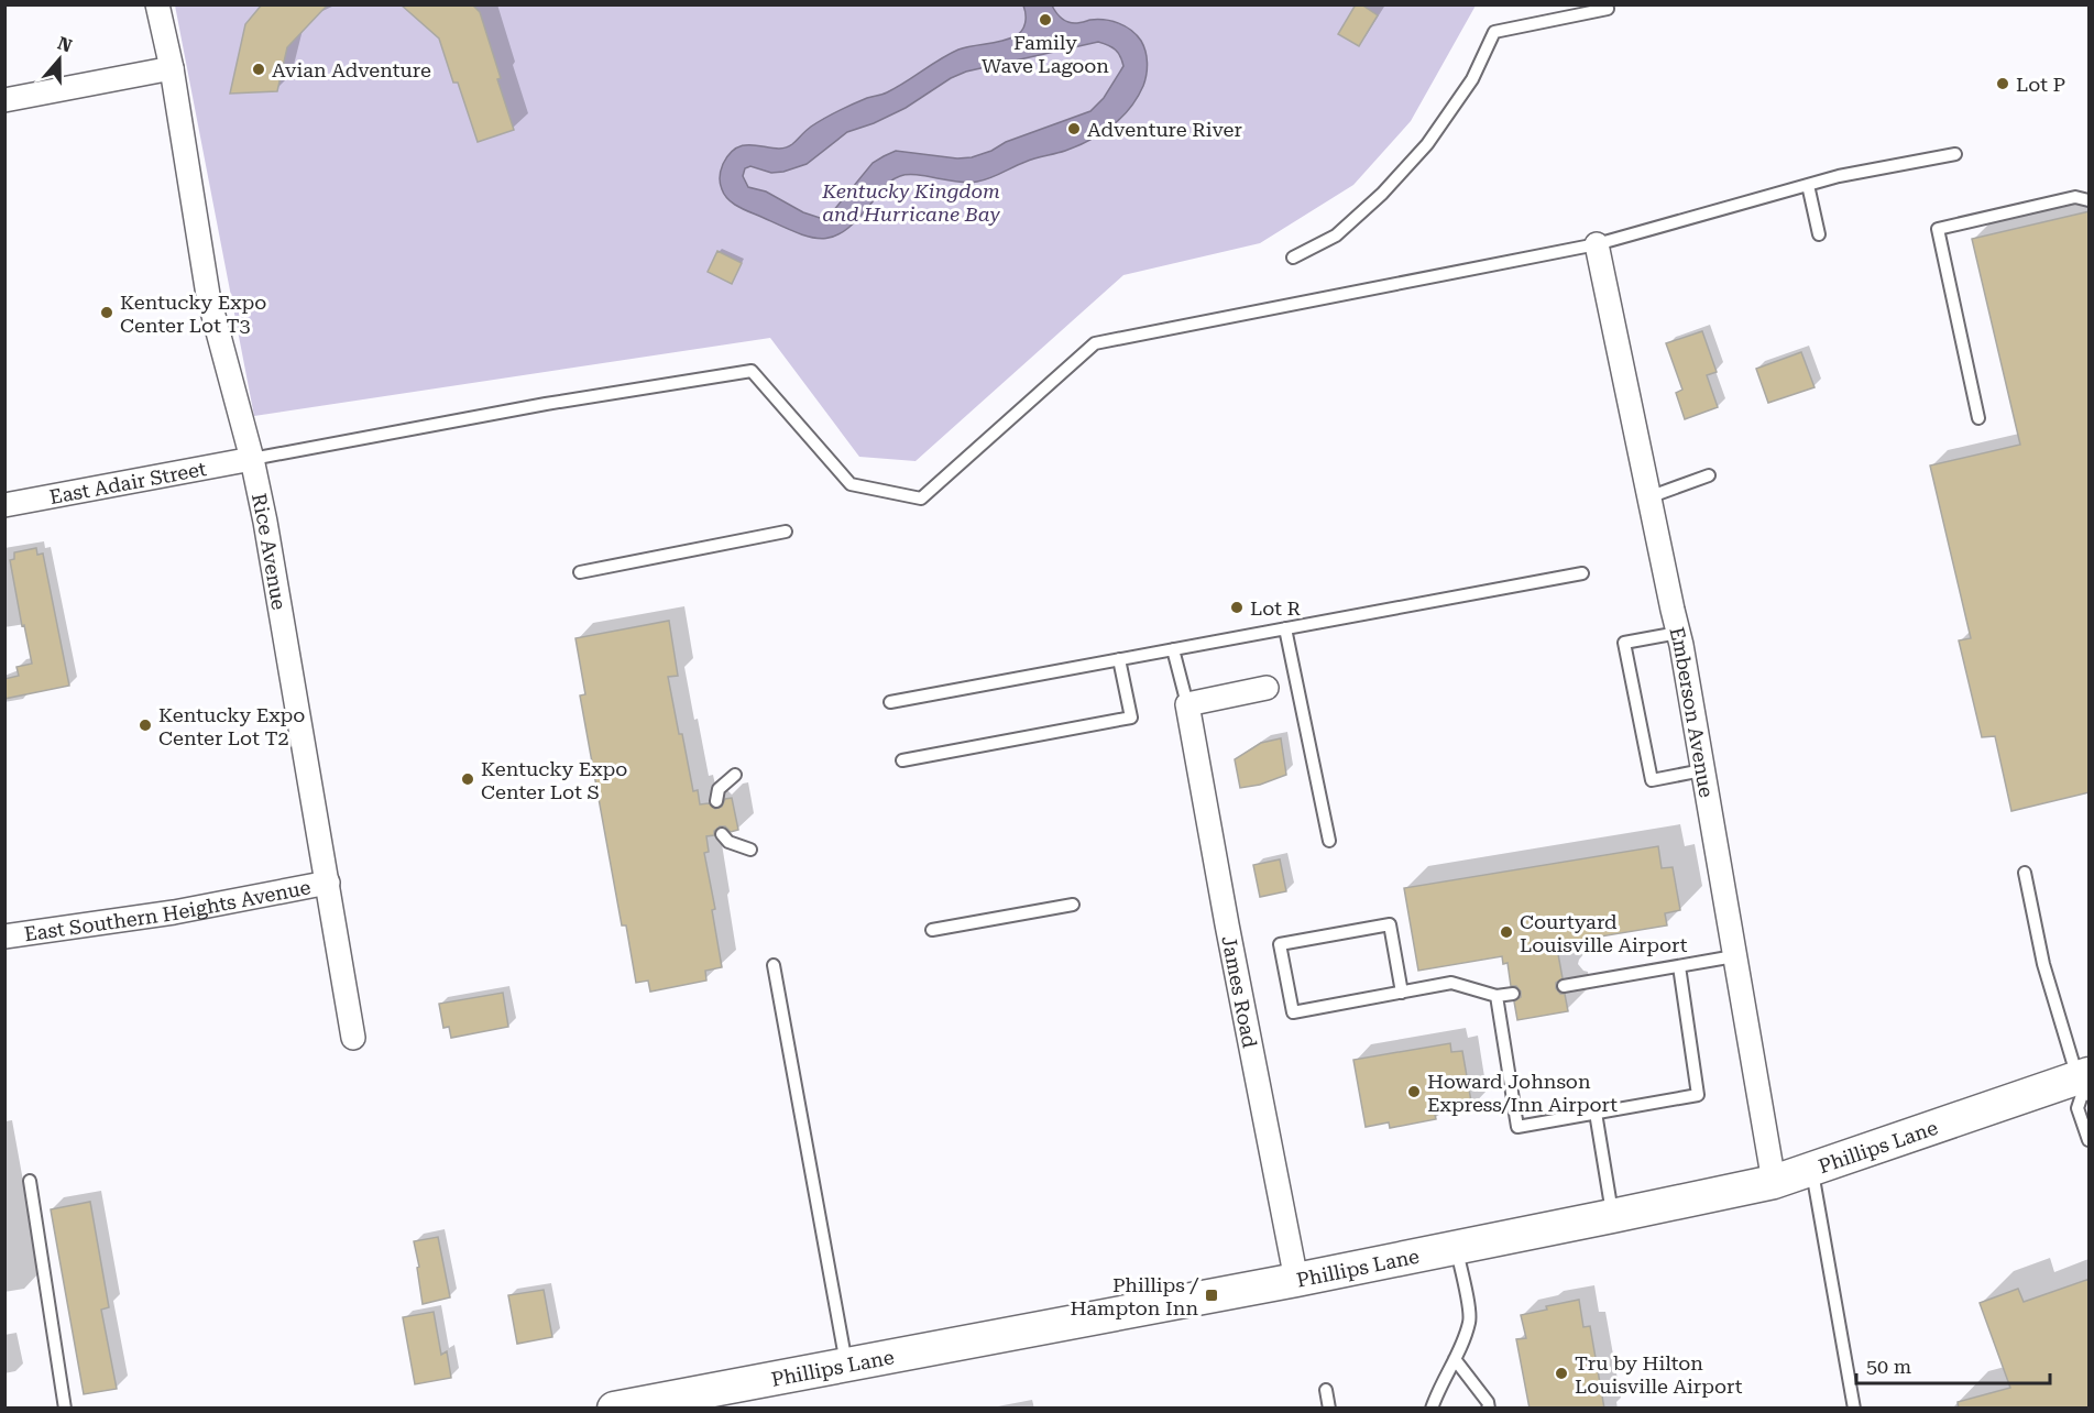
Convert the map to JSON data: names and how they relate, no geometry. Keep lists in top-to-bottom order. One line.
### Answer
{"streets":{"main road":["Phillips Lane"],"street":["East Adair Street","Rice Avenue","Emberson Avenue","East Southern Heights Avenue","James Road"]},"crossings":[["East Adair Street","Rice Avenue"],["Rice Avenue","East Southern Heights Avenue"],["Emberson Avenue","Phillips Lane"],["James Road","Phillips Lane"]],"parks":["Kentucky Kingdom and Hurricane Bay"],"places":{"other":["Family Wave Lagoon","Avian Adventure","Lot P","Adventure River","Kentucky Expo Center Lot T3","Lot R","Kentucky Expo Center Lot T2","Kentucky Expo Center Lot S","Courtyard Louisville Airport","Howard Johnson Express/Inn Airport","Tru by Hilton Louisville Airport"],"transit":["Phillips / Hampton Inn"]},"scale_bar":"50 m","north":"top"}
